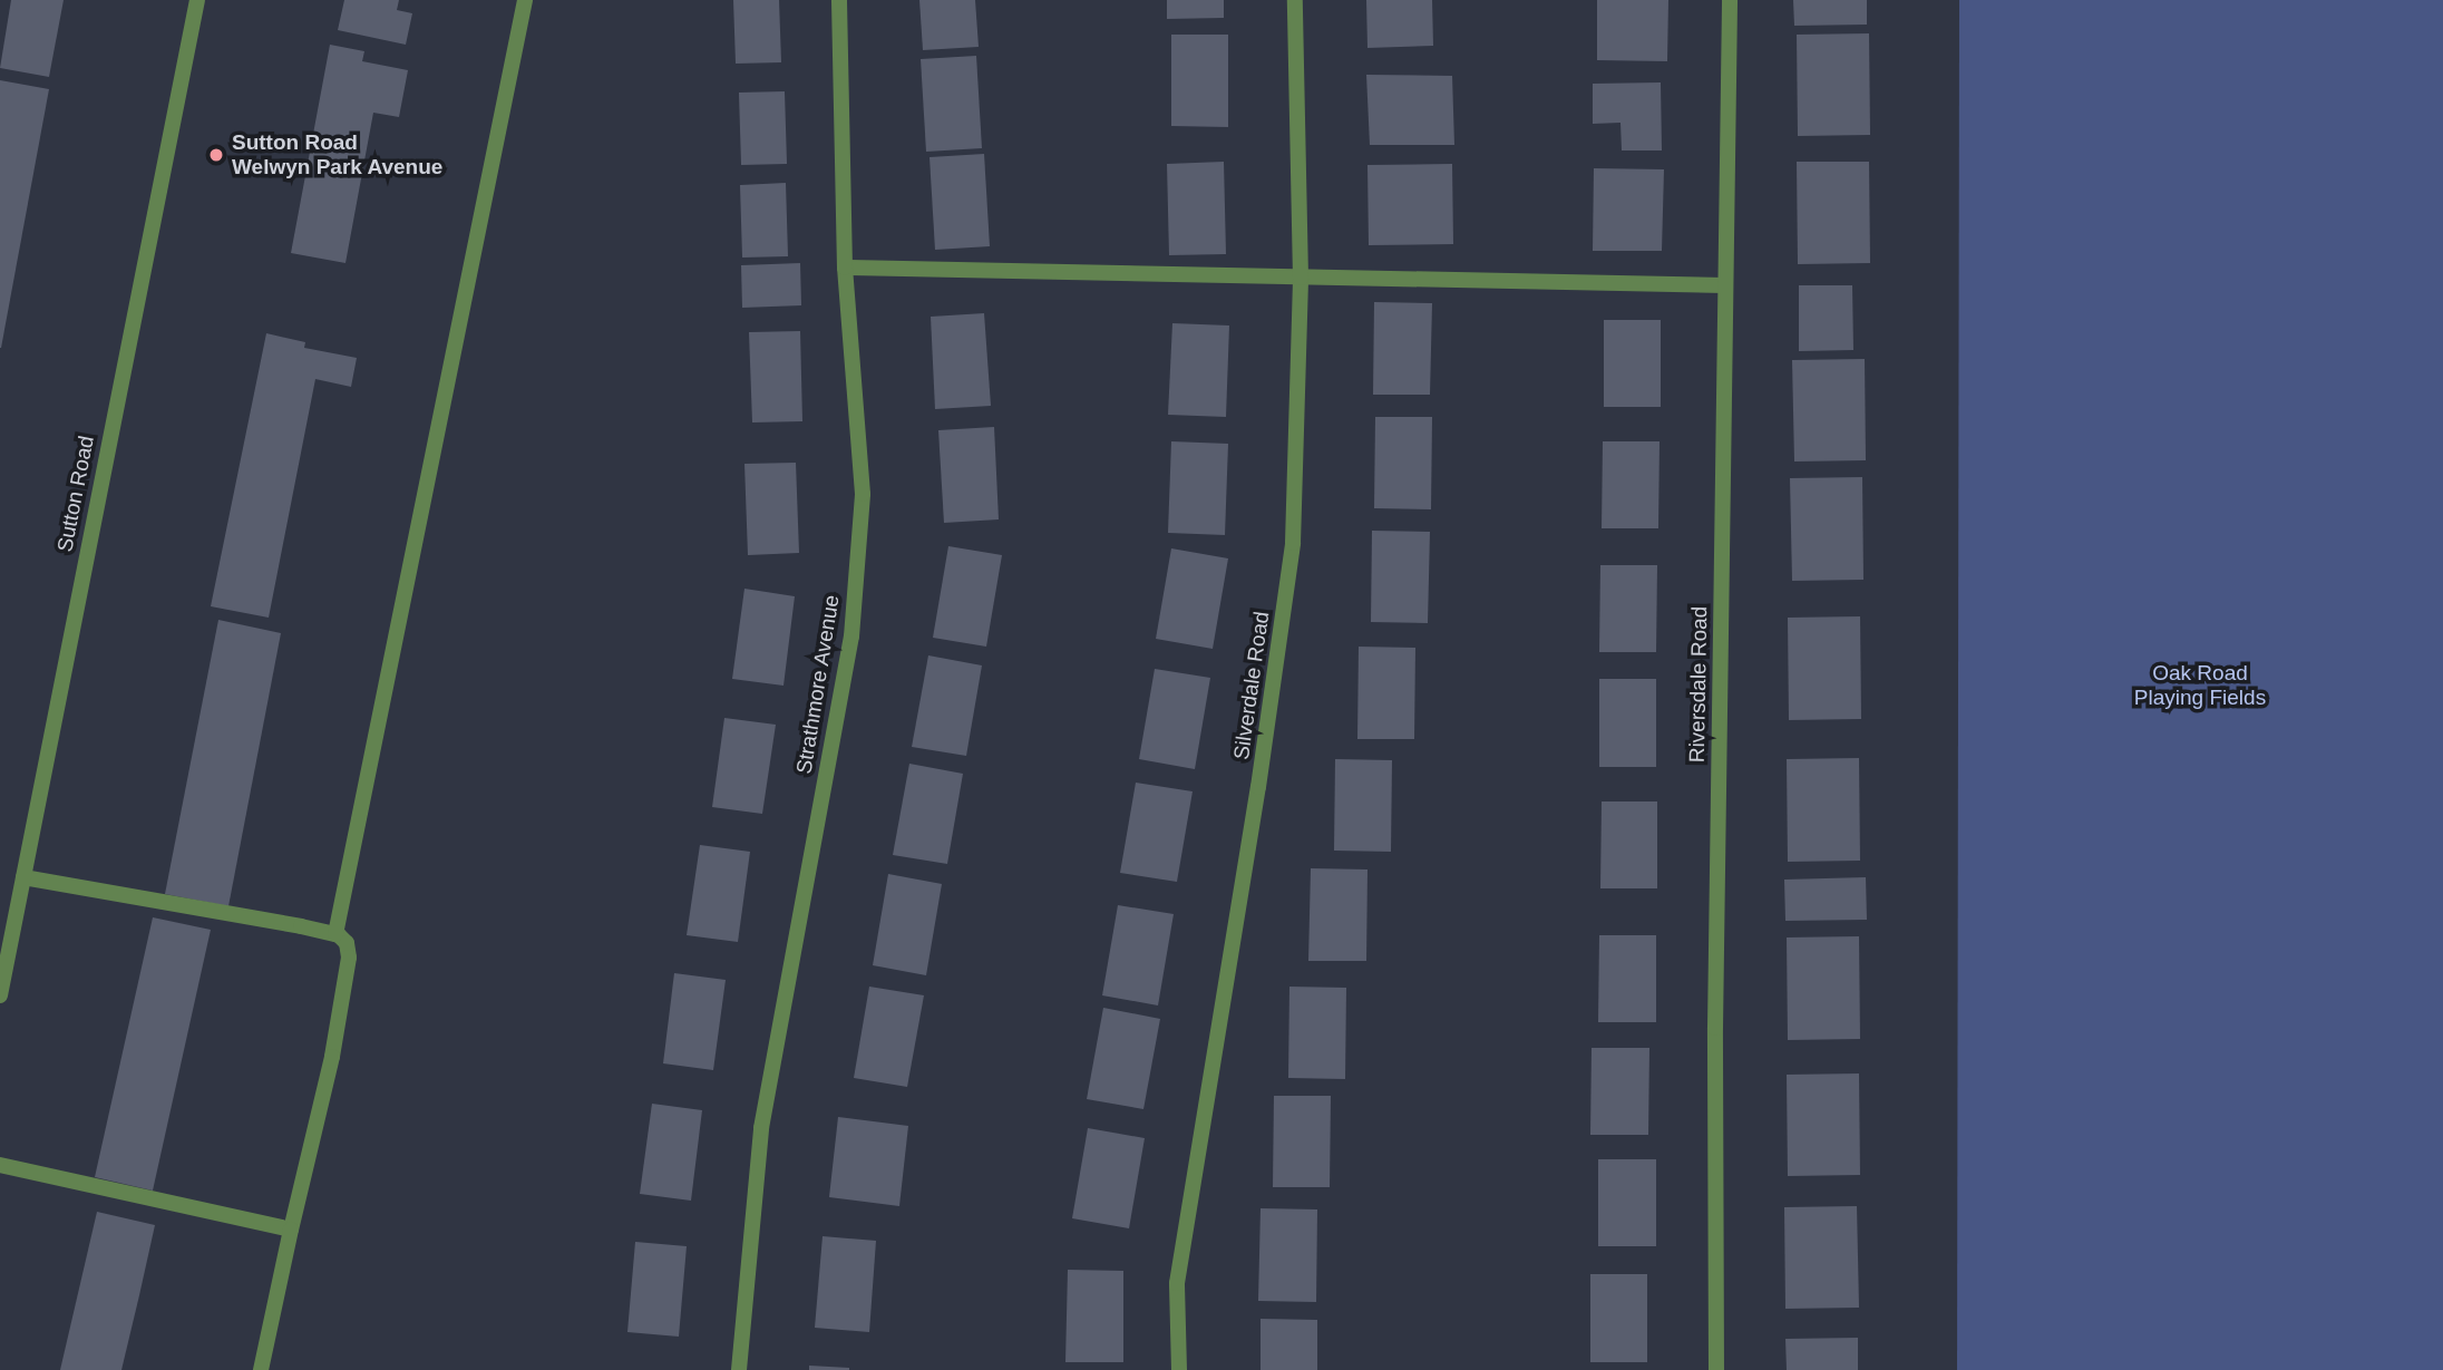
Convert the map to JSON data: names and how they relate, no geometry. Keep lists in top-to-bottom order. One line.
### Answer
{"streets":{"street":["Sutton Road","Strathmore Avenue","Riversdale Road","Silverdale Road"]},"parks":["Oak Road Playing Fields"],"places":["Sutton Road Welwyn Park Avenue"]}
